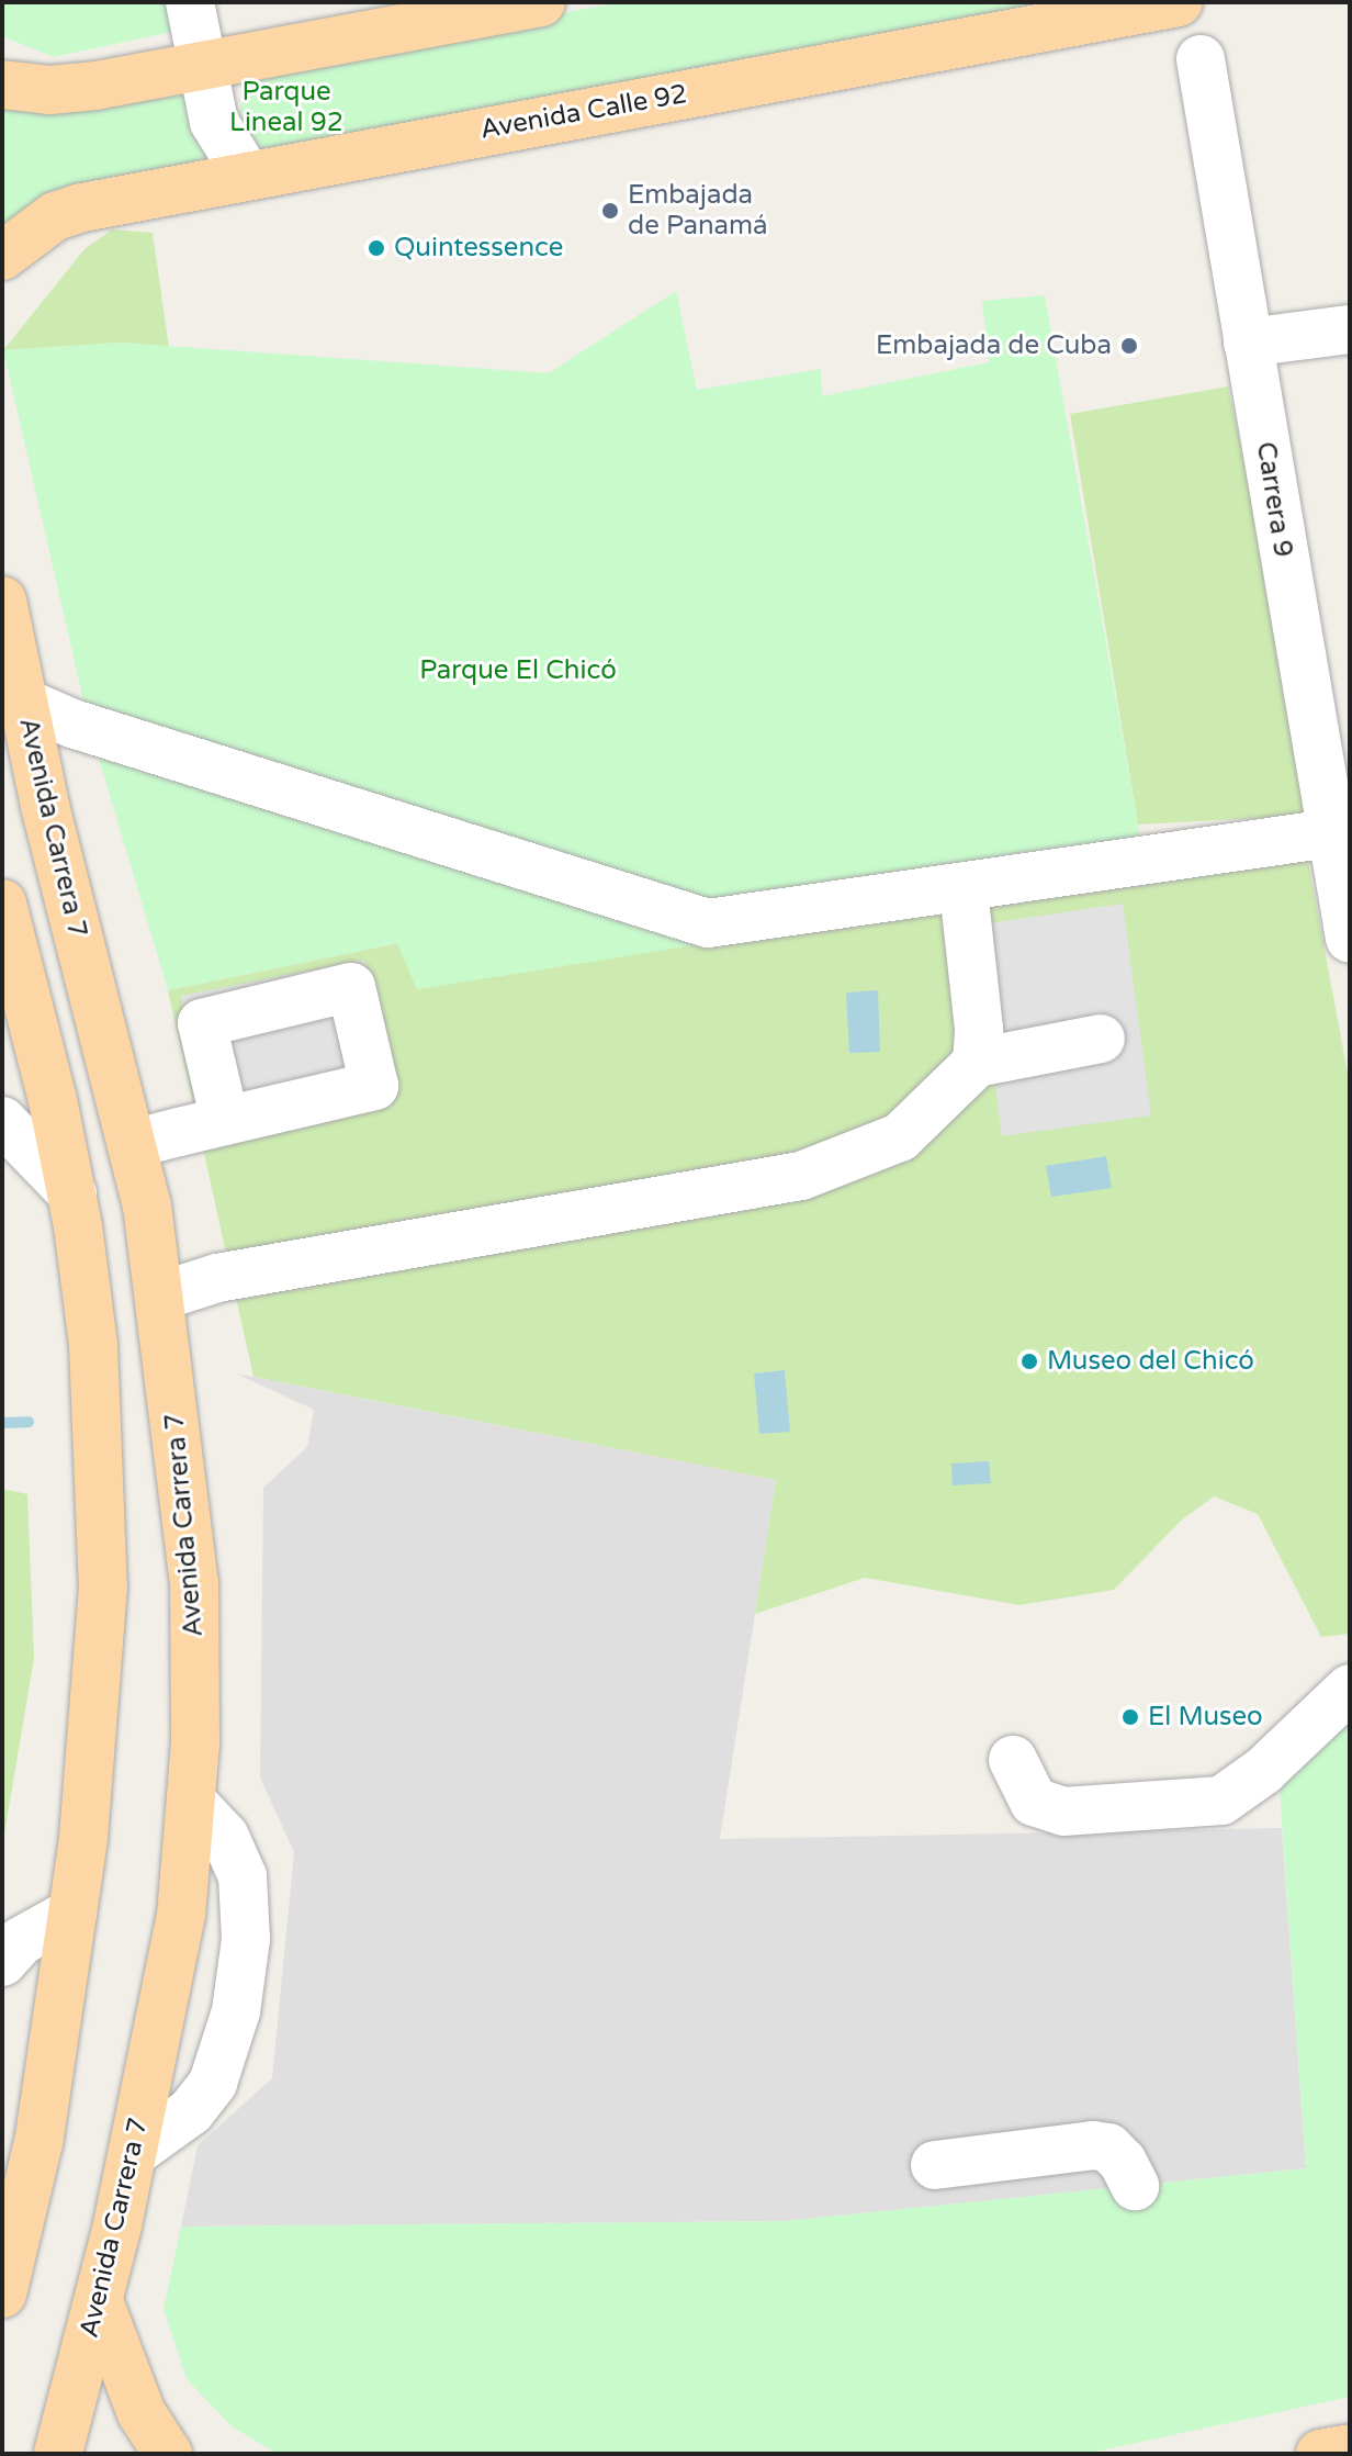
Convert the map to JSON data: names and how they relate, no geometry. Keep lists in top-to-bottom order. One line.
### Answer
{"streets":{"main road":["Avenida Calle 92","Avenida Carrera 7"],"street":["Carrera 9"]},"parks":["Parque Lineal 92","Parque El Chicó"],"places":["Embajada de Panamá","Quintessence","Embajada de Cuba","Museo del Chicó","El Museo"]}
